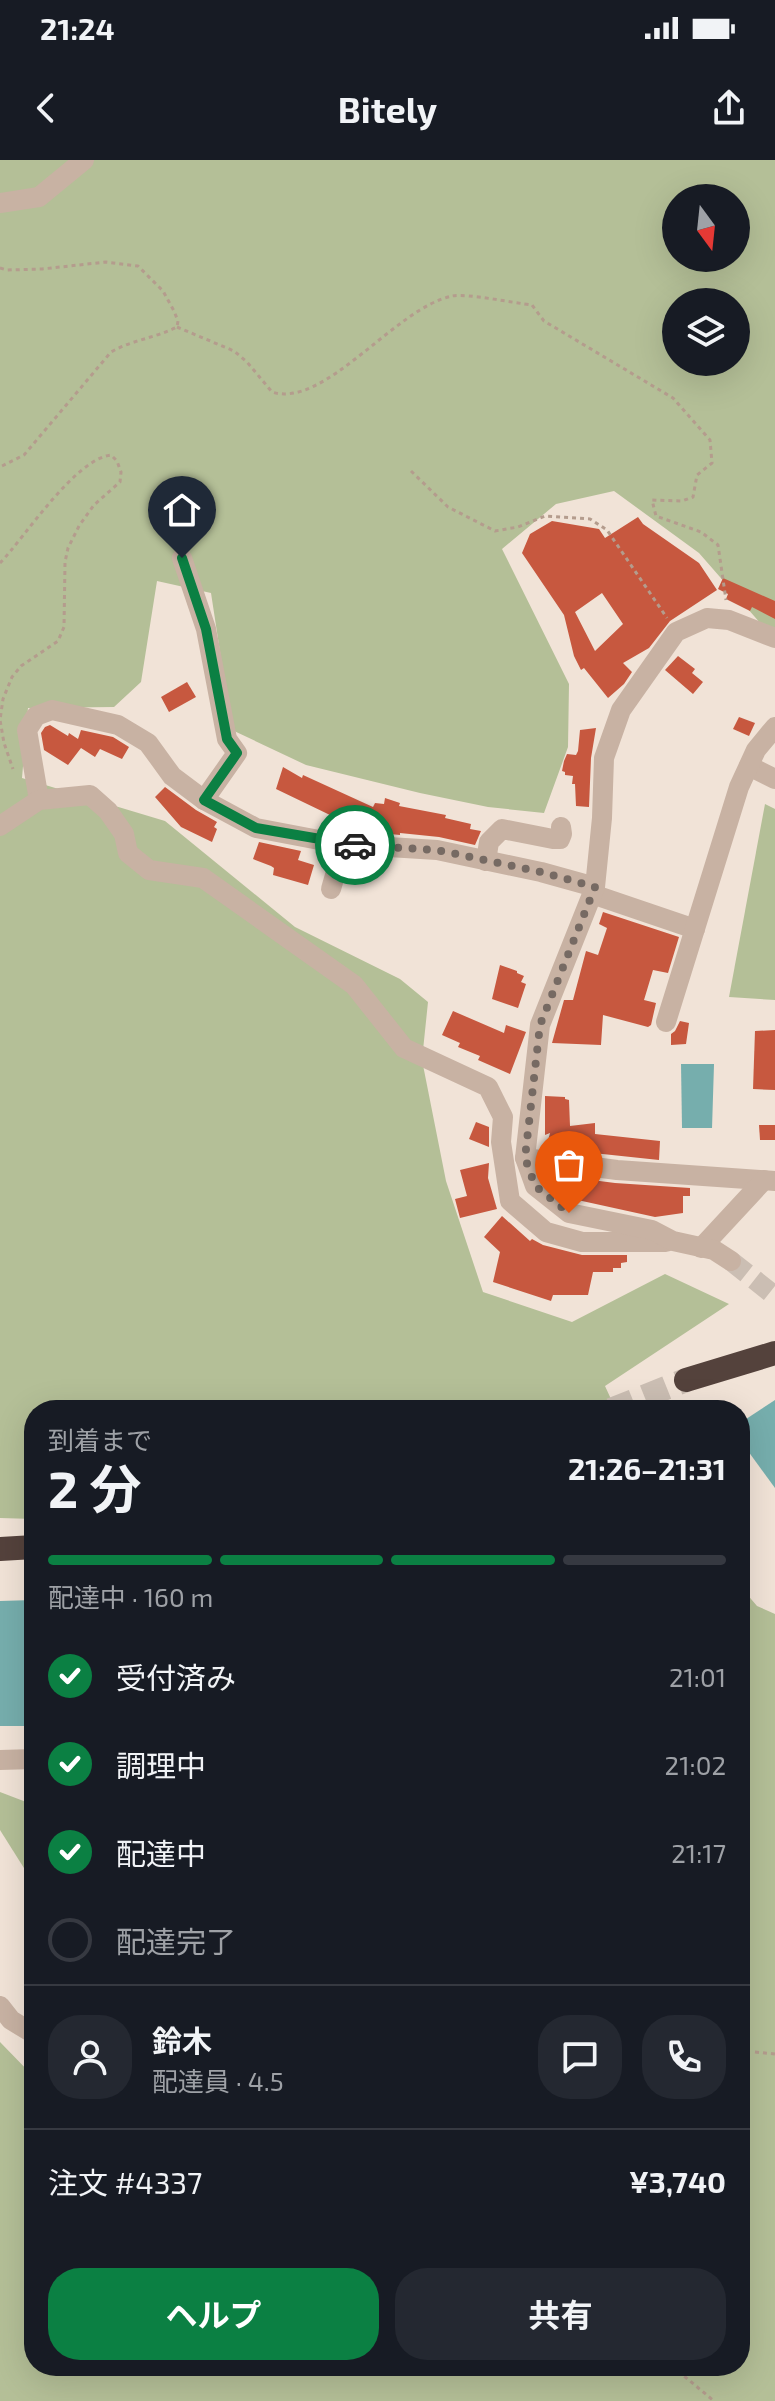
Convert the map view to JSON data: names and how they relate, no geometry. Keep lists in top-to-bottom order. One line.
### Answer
{"north":"bottom","page":{"status":"21:24","header":"Bitely","heading":["2 分","到着まで","21:26–21:31"],"panel":["鈴木","配達員 · 4.5","注文 #4337","¥3,740"],"bar":"配達中 · 160 m","list":[["受付済み","21:01"],["調理中","21:02"],["配達中","21:17"],"配達完了"],"buttons":["ヘルプ","共有"]}}
